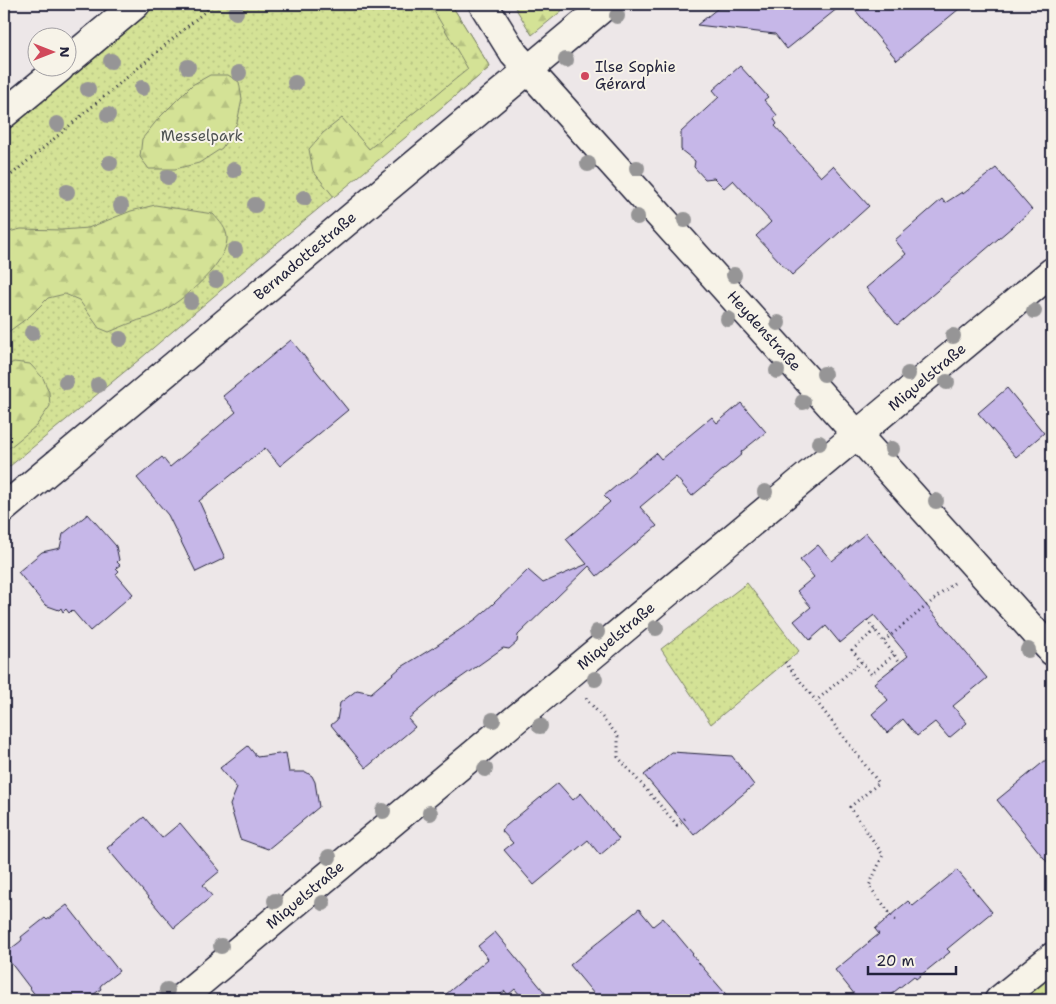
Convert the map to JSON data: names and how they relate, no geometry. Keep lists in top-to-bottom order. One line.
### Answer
{"streets":{"street":["Bernadottestraße","Heydenstraße","Miquelstraße"]},"crossings":[["Bernadottestraße","Heydenstraße"],["Heydenstraße","Miquelstraße"]],"parks":["Messelpark"],"places":["Ilse Sophie Gérard"],"scale_bar":"20 m","north":"right"}
